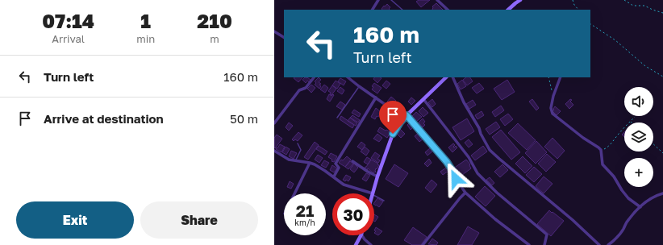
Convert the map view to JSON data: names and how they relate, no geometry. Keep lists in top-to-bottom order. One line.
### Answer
{"page":{"eta":["07:14","Arrival","1","min","210","m"],"turn":["160 m","Turn left"],"list":[{"name":"Turn left","value":"160 m"},{"name":"Arrive at destination","value":"50 m"}],"map_buttons":"+","speed":"21 km/h","limit":"30","buttons":["Exit","Share"]}}
